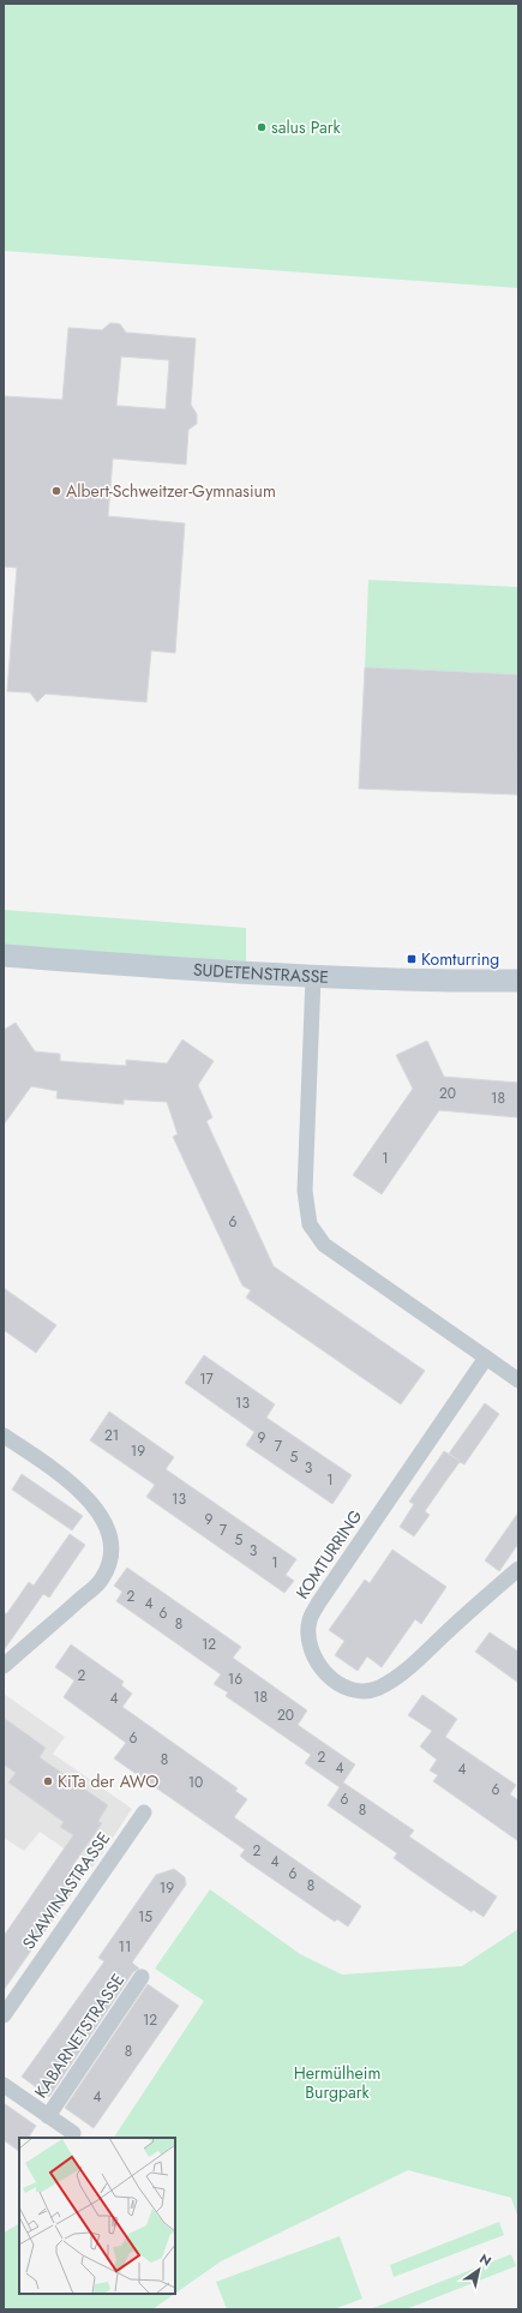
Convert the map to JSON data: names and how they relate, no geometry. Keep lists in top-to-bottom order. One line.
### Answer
{"streets":{"street":["SUDETENSTRASSE","KOMTURRING","SKAWINASTRASSE","KABARNETSTRASSE"]},"parks":["Hermülheim Burgpark"],"places":{"other":["salus Park","Albert-Schweitzer-Gymnasium","KiTa der AWO"],"transit":["Komturring"]},"house_numbers":["20","18","1","6","17","13","21","9","7","19","5","3","1","13","9","7","5","3","1","2","4","6","8","12","2","16","18","4","20","6","2","8","4","4","10","6","6","8","2","4","6","8","19","15","11","12","8","4"],"north":"top right"}
